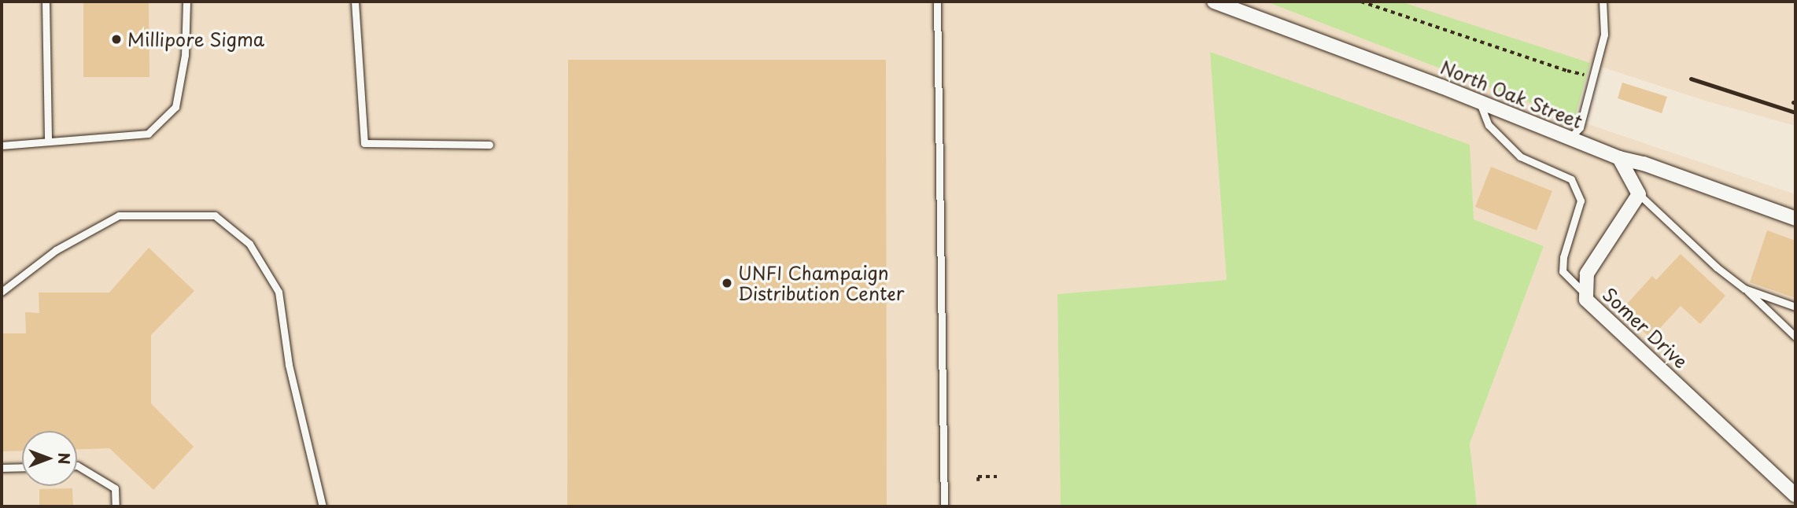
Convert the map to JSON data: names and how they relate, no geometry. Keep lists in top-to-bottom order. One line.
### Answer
{"streets":{"street":["North Oak Street","Somer Drive"]},"places":["Millipore Sigma","UNFI Champaign Distribution Center"],"north":"right"}
